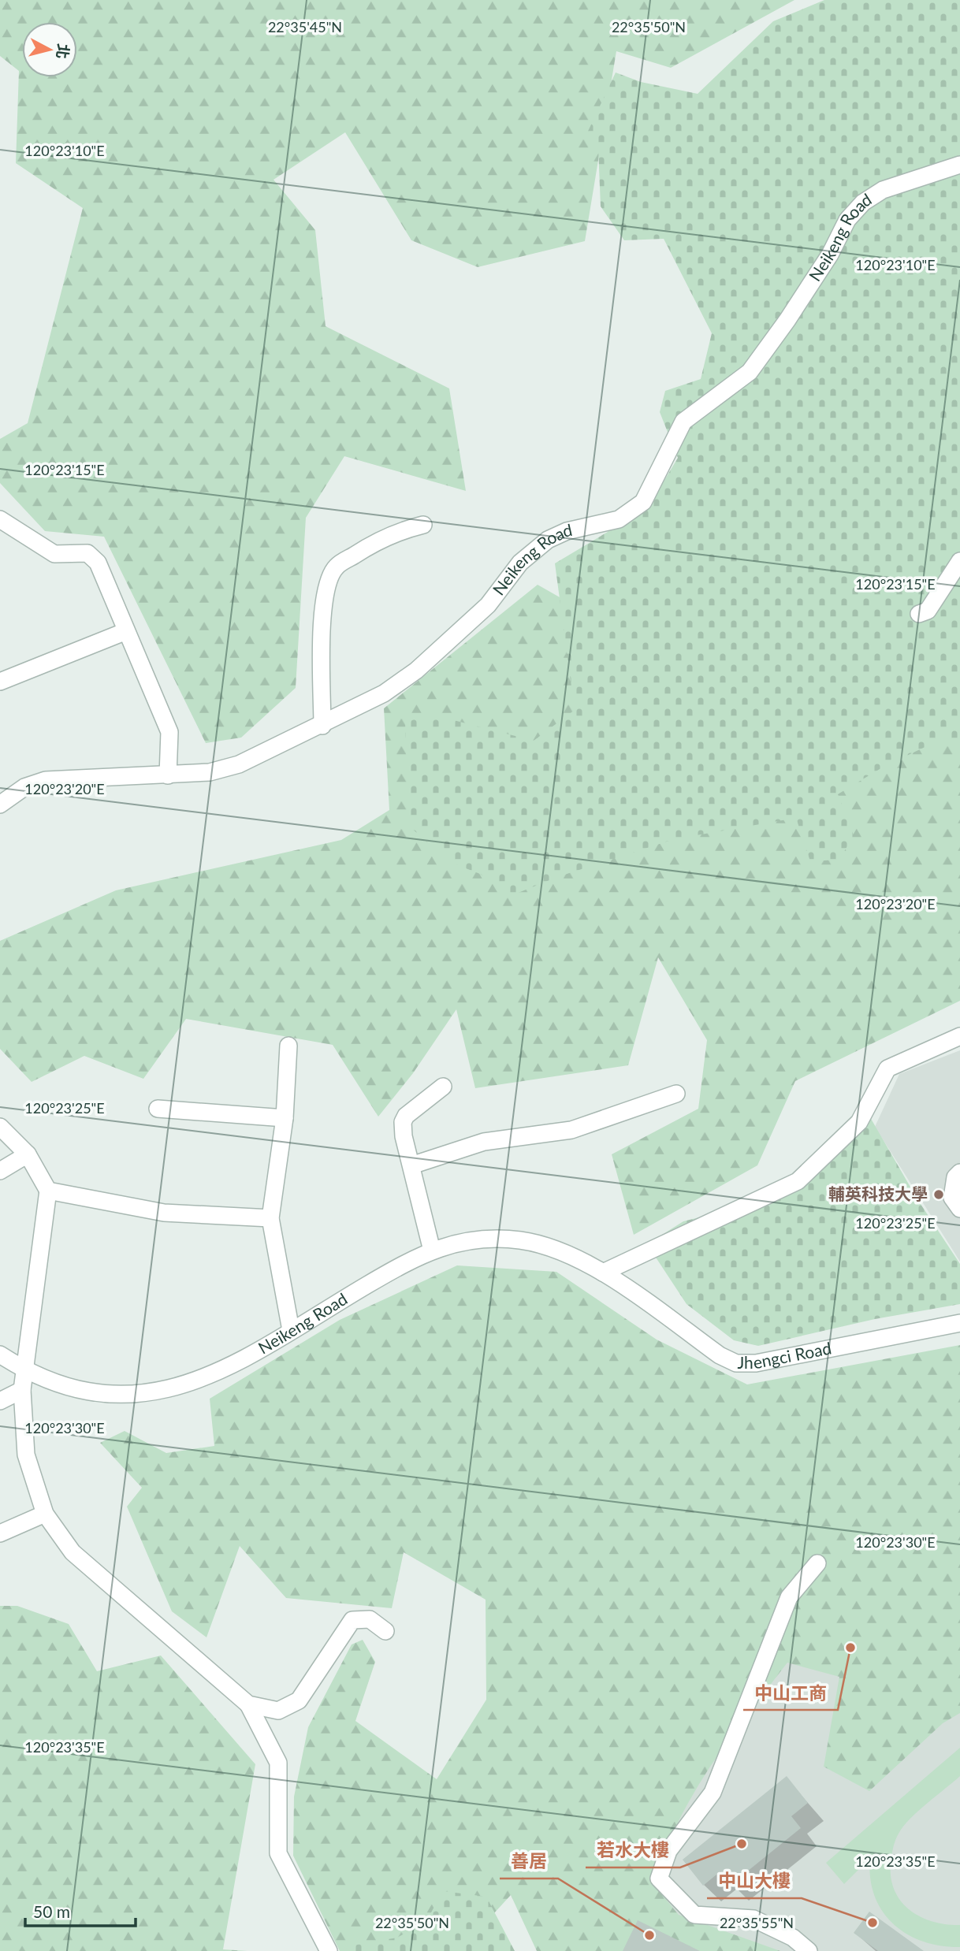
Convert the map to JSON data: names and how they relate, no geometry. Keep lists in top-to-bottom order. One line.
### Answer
{"streets":{"street":["Neikeng Road","Jhengci Road"]},"crossings":[["Neikeng Road","Jhengci Road"]],"places":["輔英科技大學","中山工商","若水大樓","中山大樓","善居"],"scale_bar":"50 m","north":"right","coordinates":["22°35'45\"N","22°35'50\"N","120°23'10\"E","120°23'15\"E","120°23'20\"E","120°23'25\"E","120°23'30\"E","120°23'35\"E","22°35'55\"N"]}
